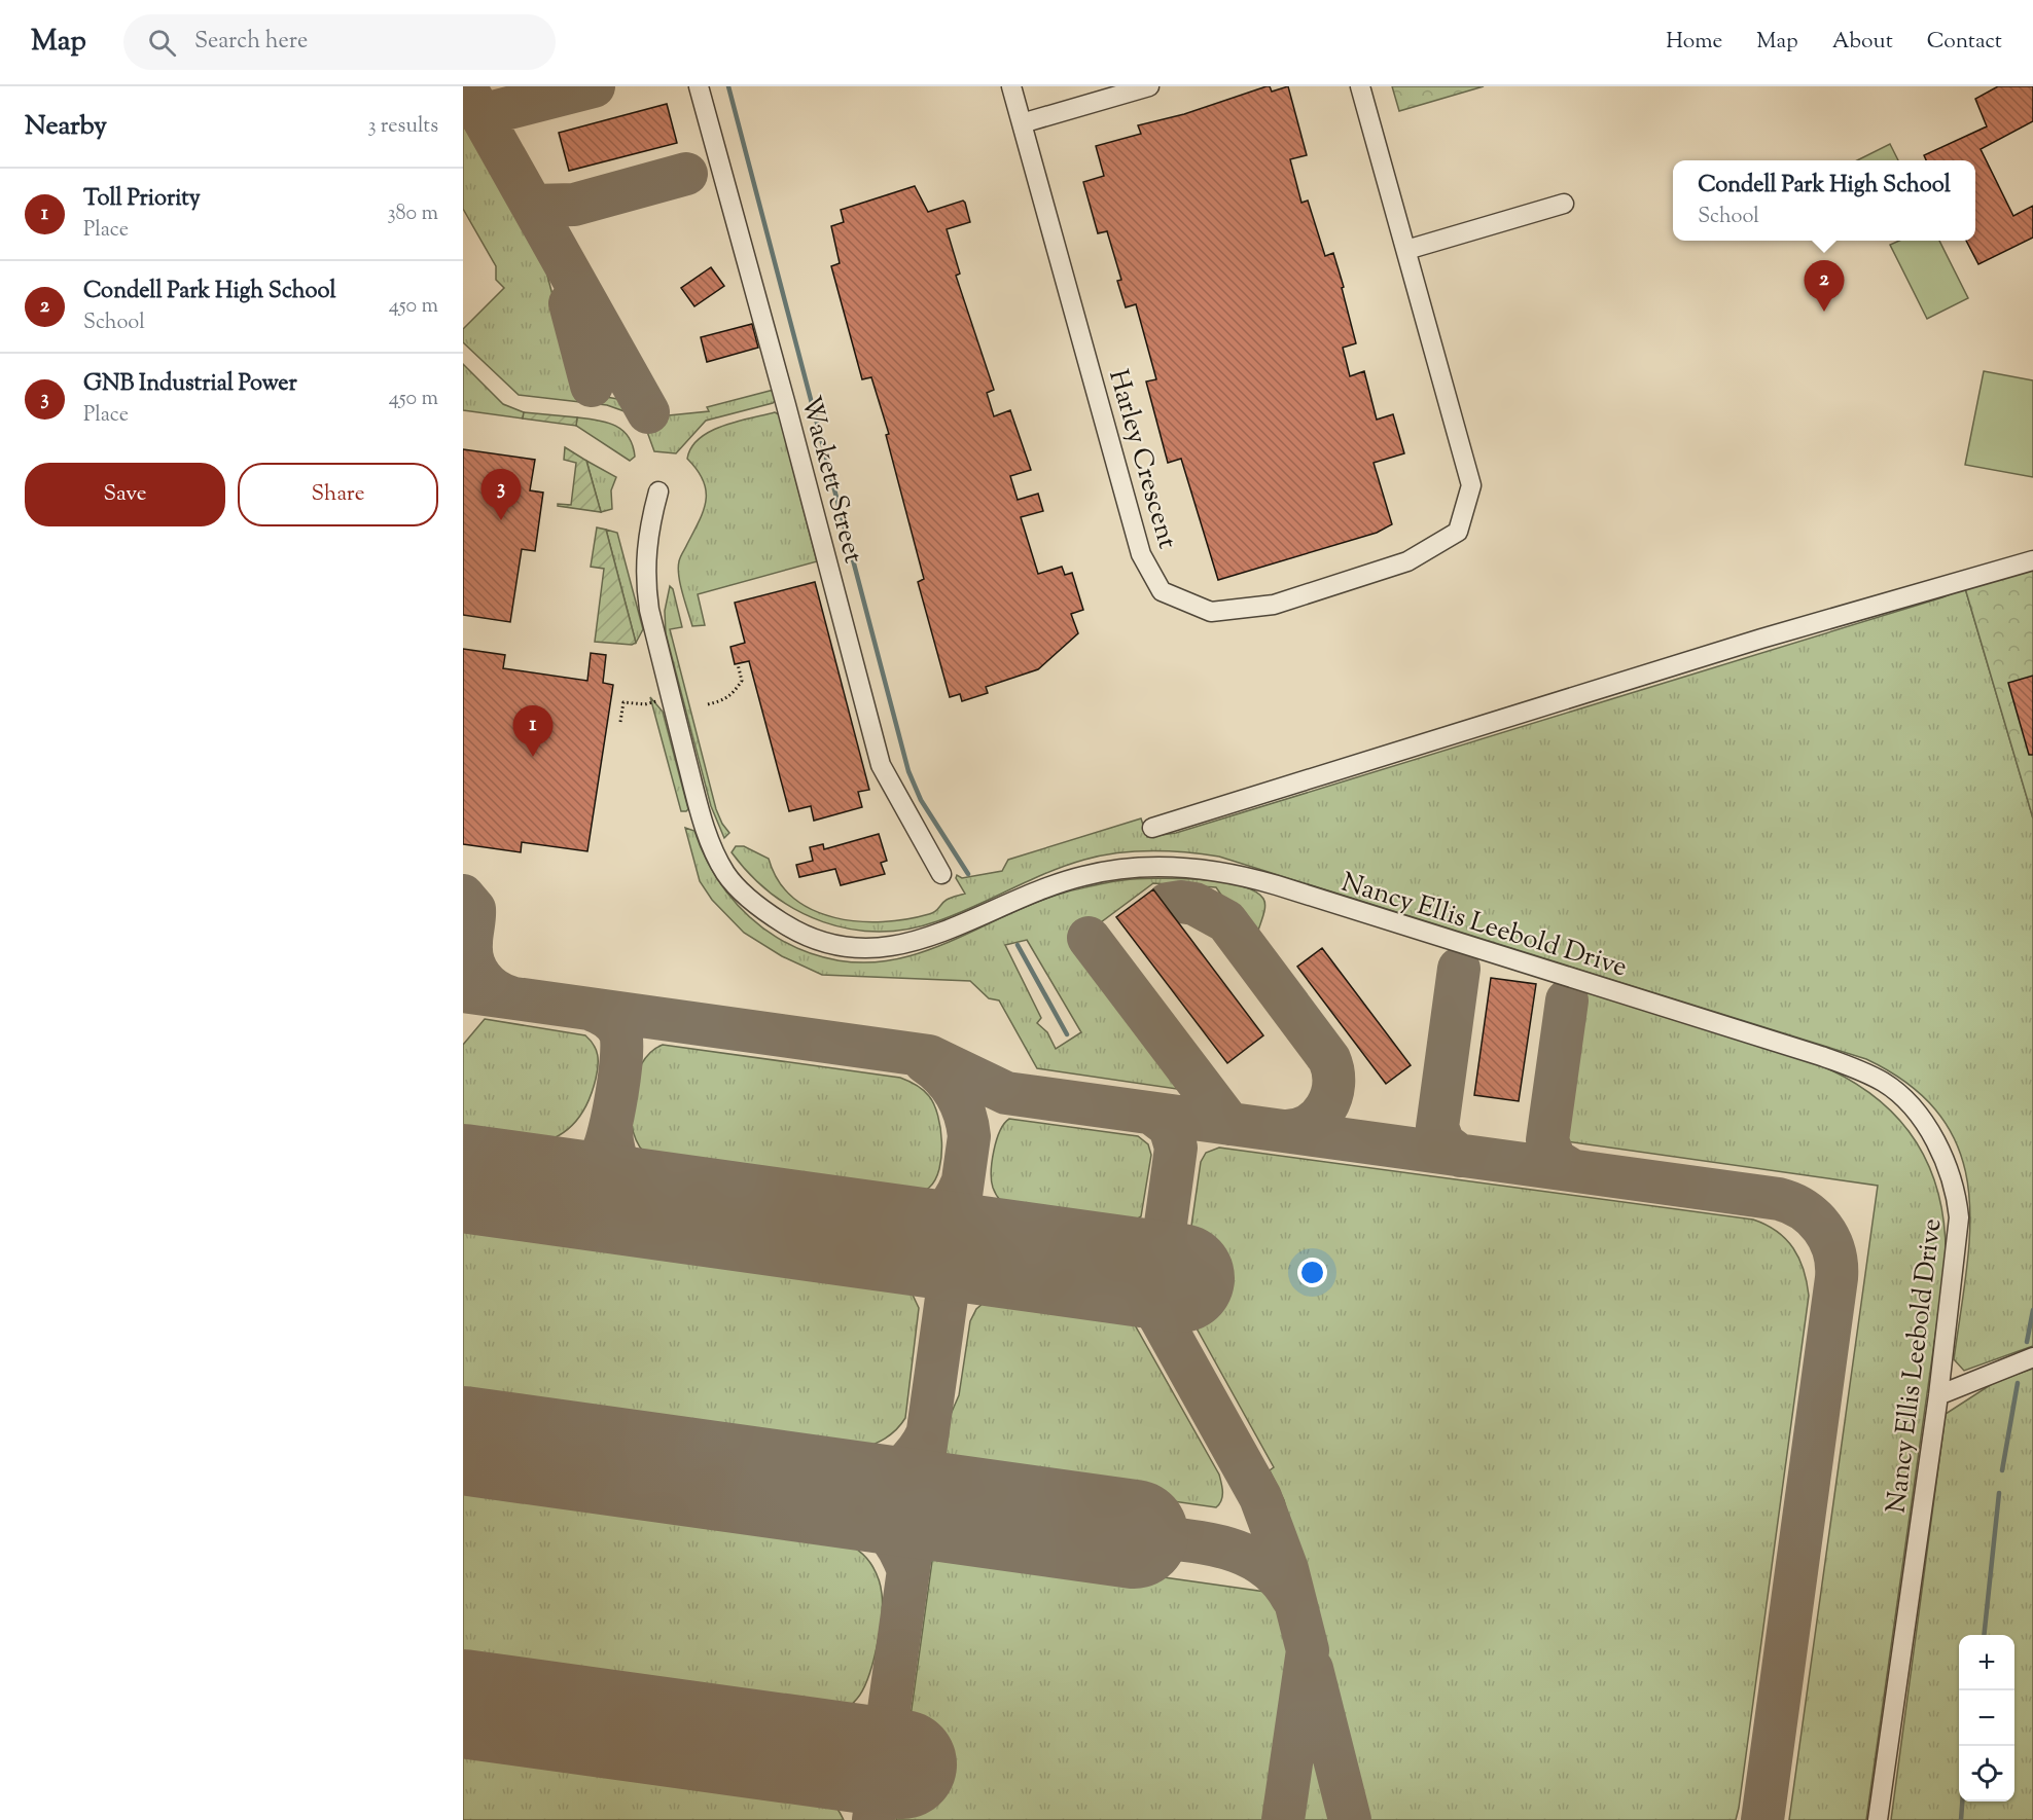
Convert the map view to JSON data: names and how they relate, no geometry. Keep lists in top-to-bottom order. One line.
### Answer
{"streets":{"street":["Harley Crescent","Wackett Street","Nancy Ellis Leebold Drive"]},"page":{"header":"Map","search":"Search here","nav":["Home","Map","About","Contact"],"heading":["Nearby","3 results"],"popup":["Condell Park High School","School"],"list":[{"mark":"1","name":"Toll Priority","note":"Place","value":"380 m"},{"mark":"2","name":"Condell Park High School","note":"School","value":"450 m"},{"mark":"3","name":"GNB Industrial Power","note":"Place","value":"450 m"}],"pins":["2","3","1"],"buttons":["Save","Share"],"map_buttons":["+","−"]}}
